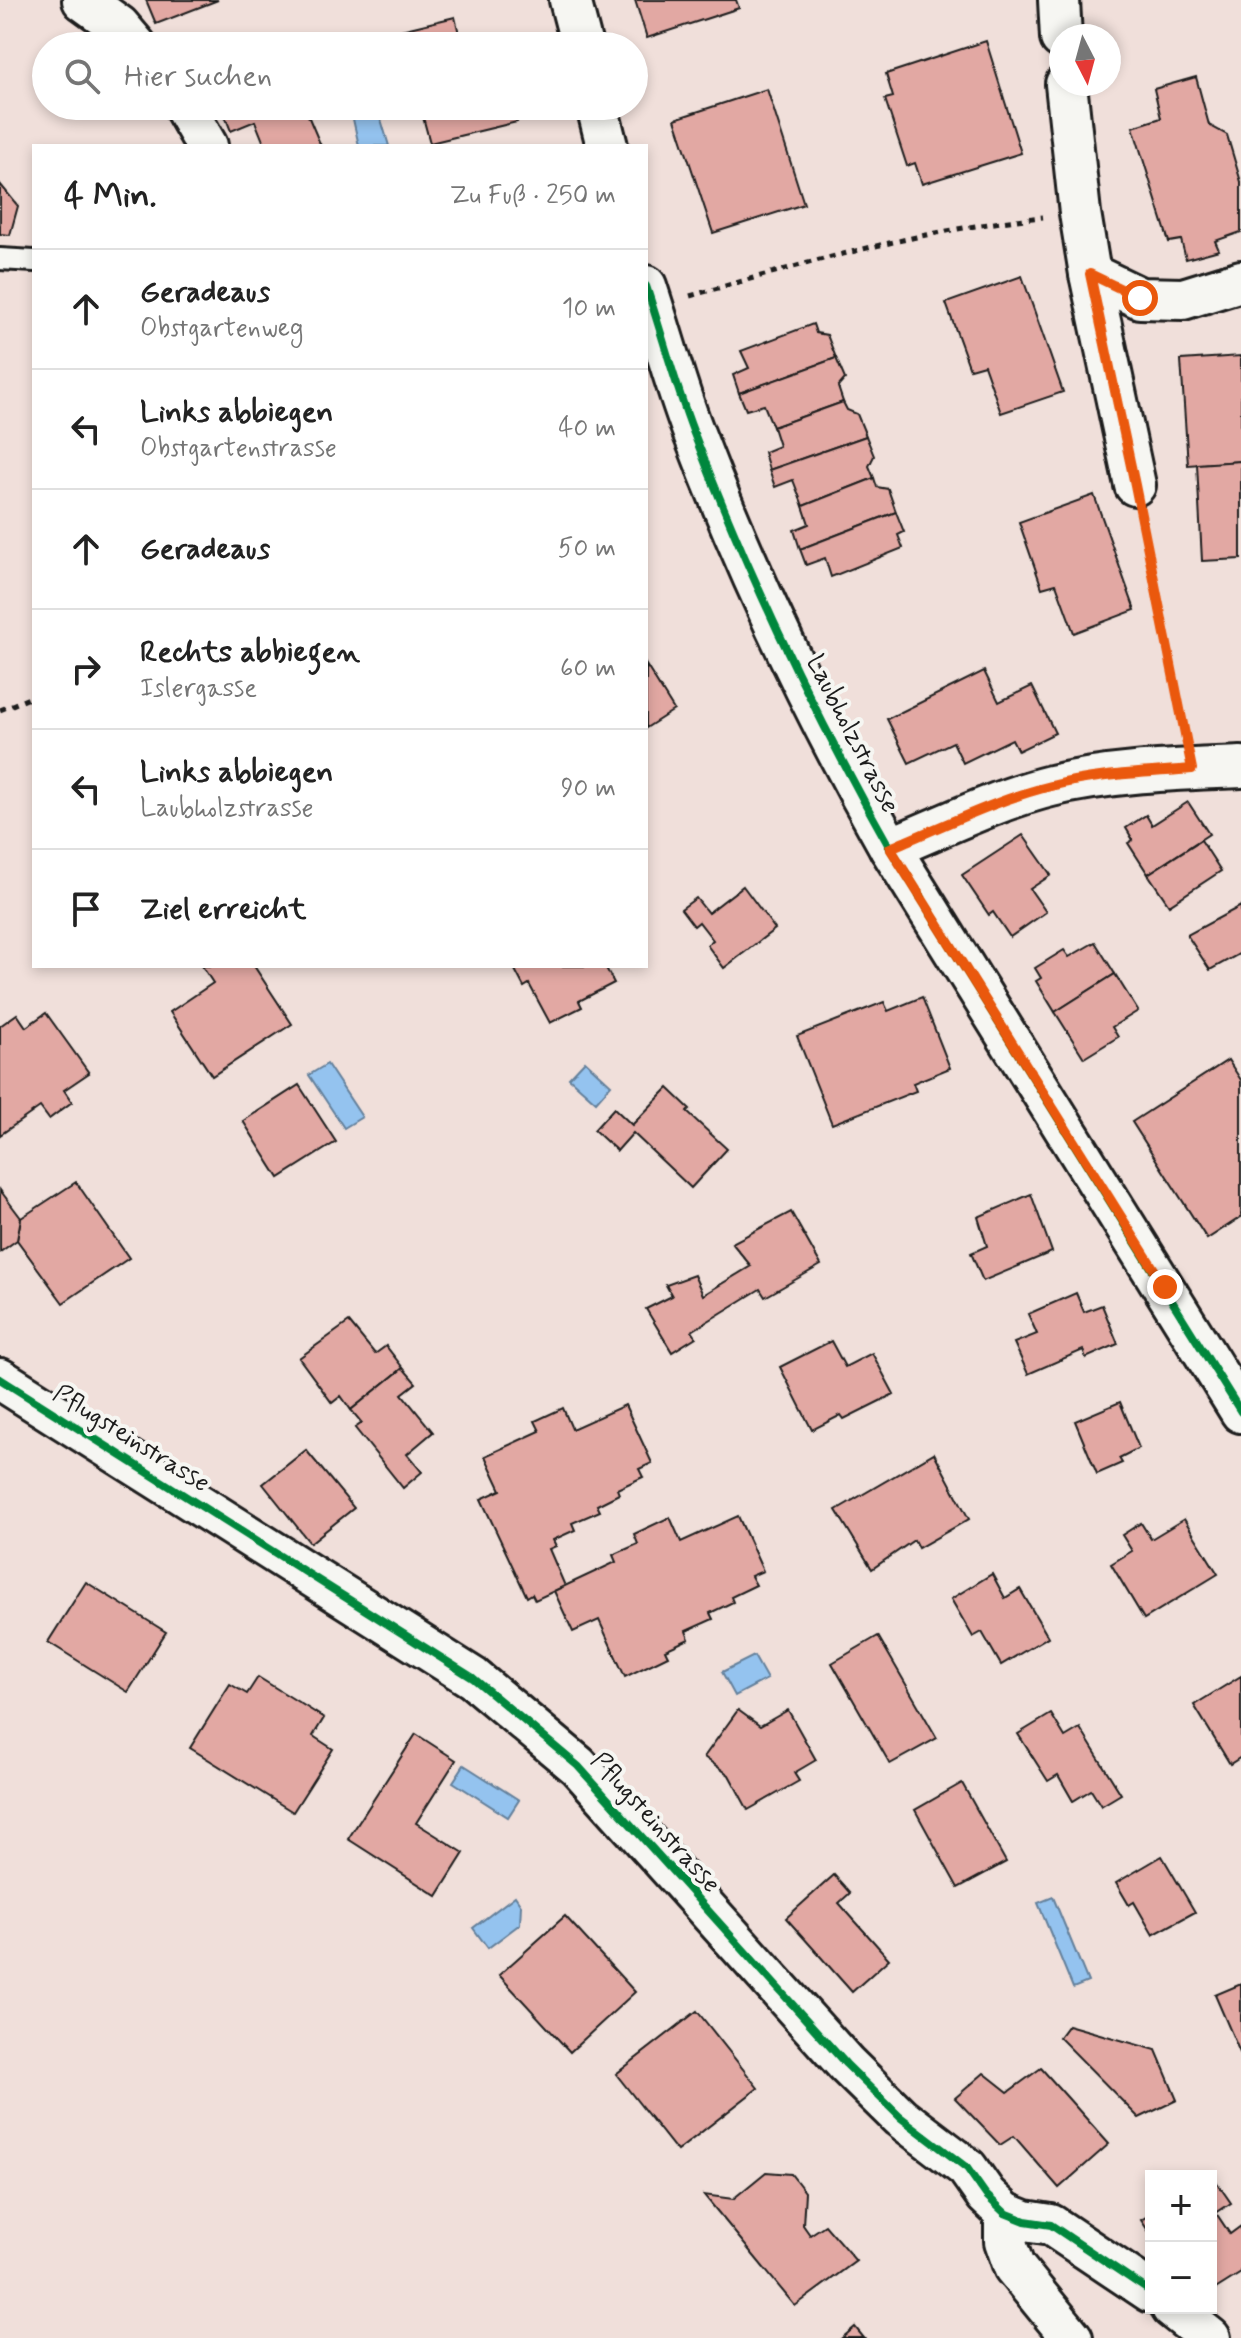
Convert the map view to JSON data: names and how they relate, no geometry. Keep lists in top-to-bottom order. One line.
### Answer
{"streets":{"street":["Laubholzstrasse","Pflugsteinstrasse"]},"north":"bottom","page":{"search":"Hier suchen","heading":["4 Min.","Zu Fuß · 250 m"],"list":[["Geradeaus","Obstgartenweg","10 m"],["Links abbiegen","Obstgartenstrasse","40 m"],["Geradeaus","50 m"],["Rechts abbiegen","Islergasse","60 m"],["Links abbiegen","Laubholzstrasse","90 m"],"Ziel erreicht"],"map_buttons":["+","−"]}}
